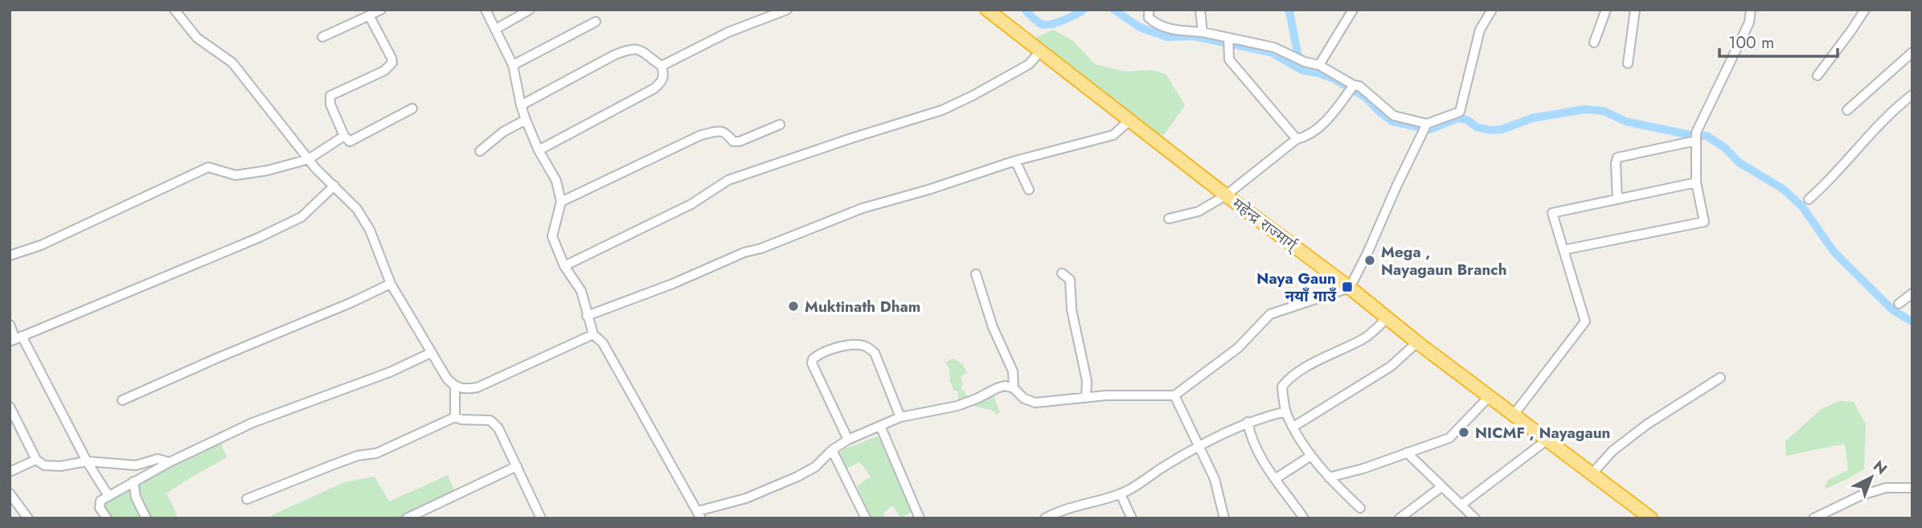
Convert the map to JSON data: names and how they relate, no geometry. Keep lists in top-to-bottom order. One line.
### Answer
{"streets":{"highway":["महेन्द्र राज्मार्ग्"]},"places":{"other":["Mega , Nayagaun Branch","Muktinath Dham","NICMF , Nayagaun"],"transit":["Naya Gaun नयाँ गाउँ"]},"scale_bar":"100 m","north":"top right"}
